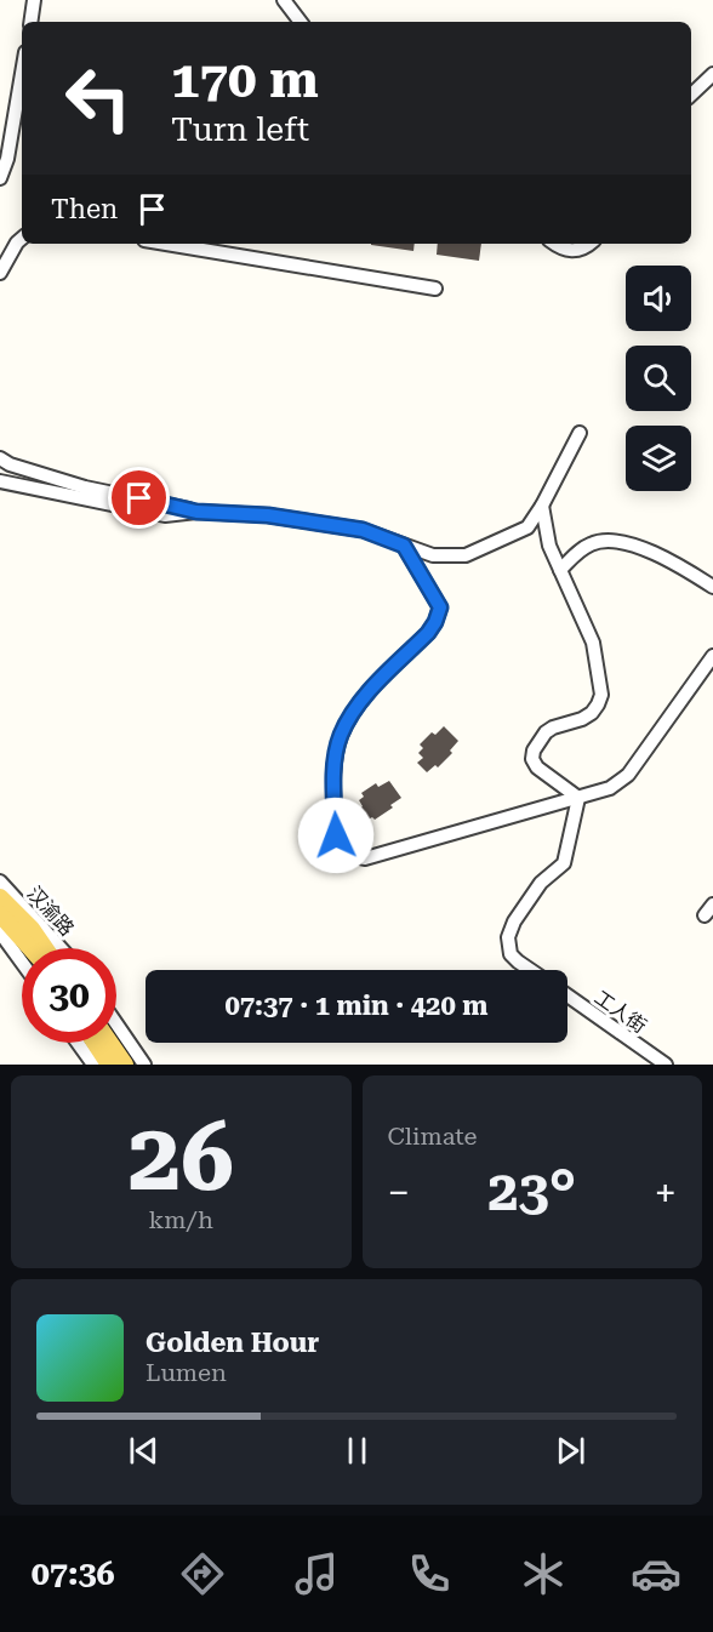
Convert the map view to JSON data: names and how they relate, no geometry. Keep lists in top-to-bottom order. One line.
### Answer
{"streets":{"street":["汉渝路","工人街"]},"page":{"turn":["170 m","Turn left"],"then":"Then","limit":"30","trip":"07:37 · 1 min · 420 m","tile":[["26","km/h"],"Climate"],"heat":["−","23°","+"],"song":["Golden Hour","Lumen"],"tabs":"07:36"}}
